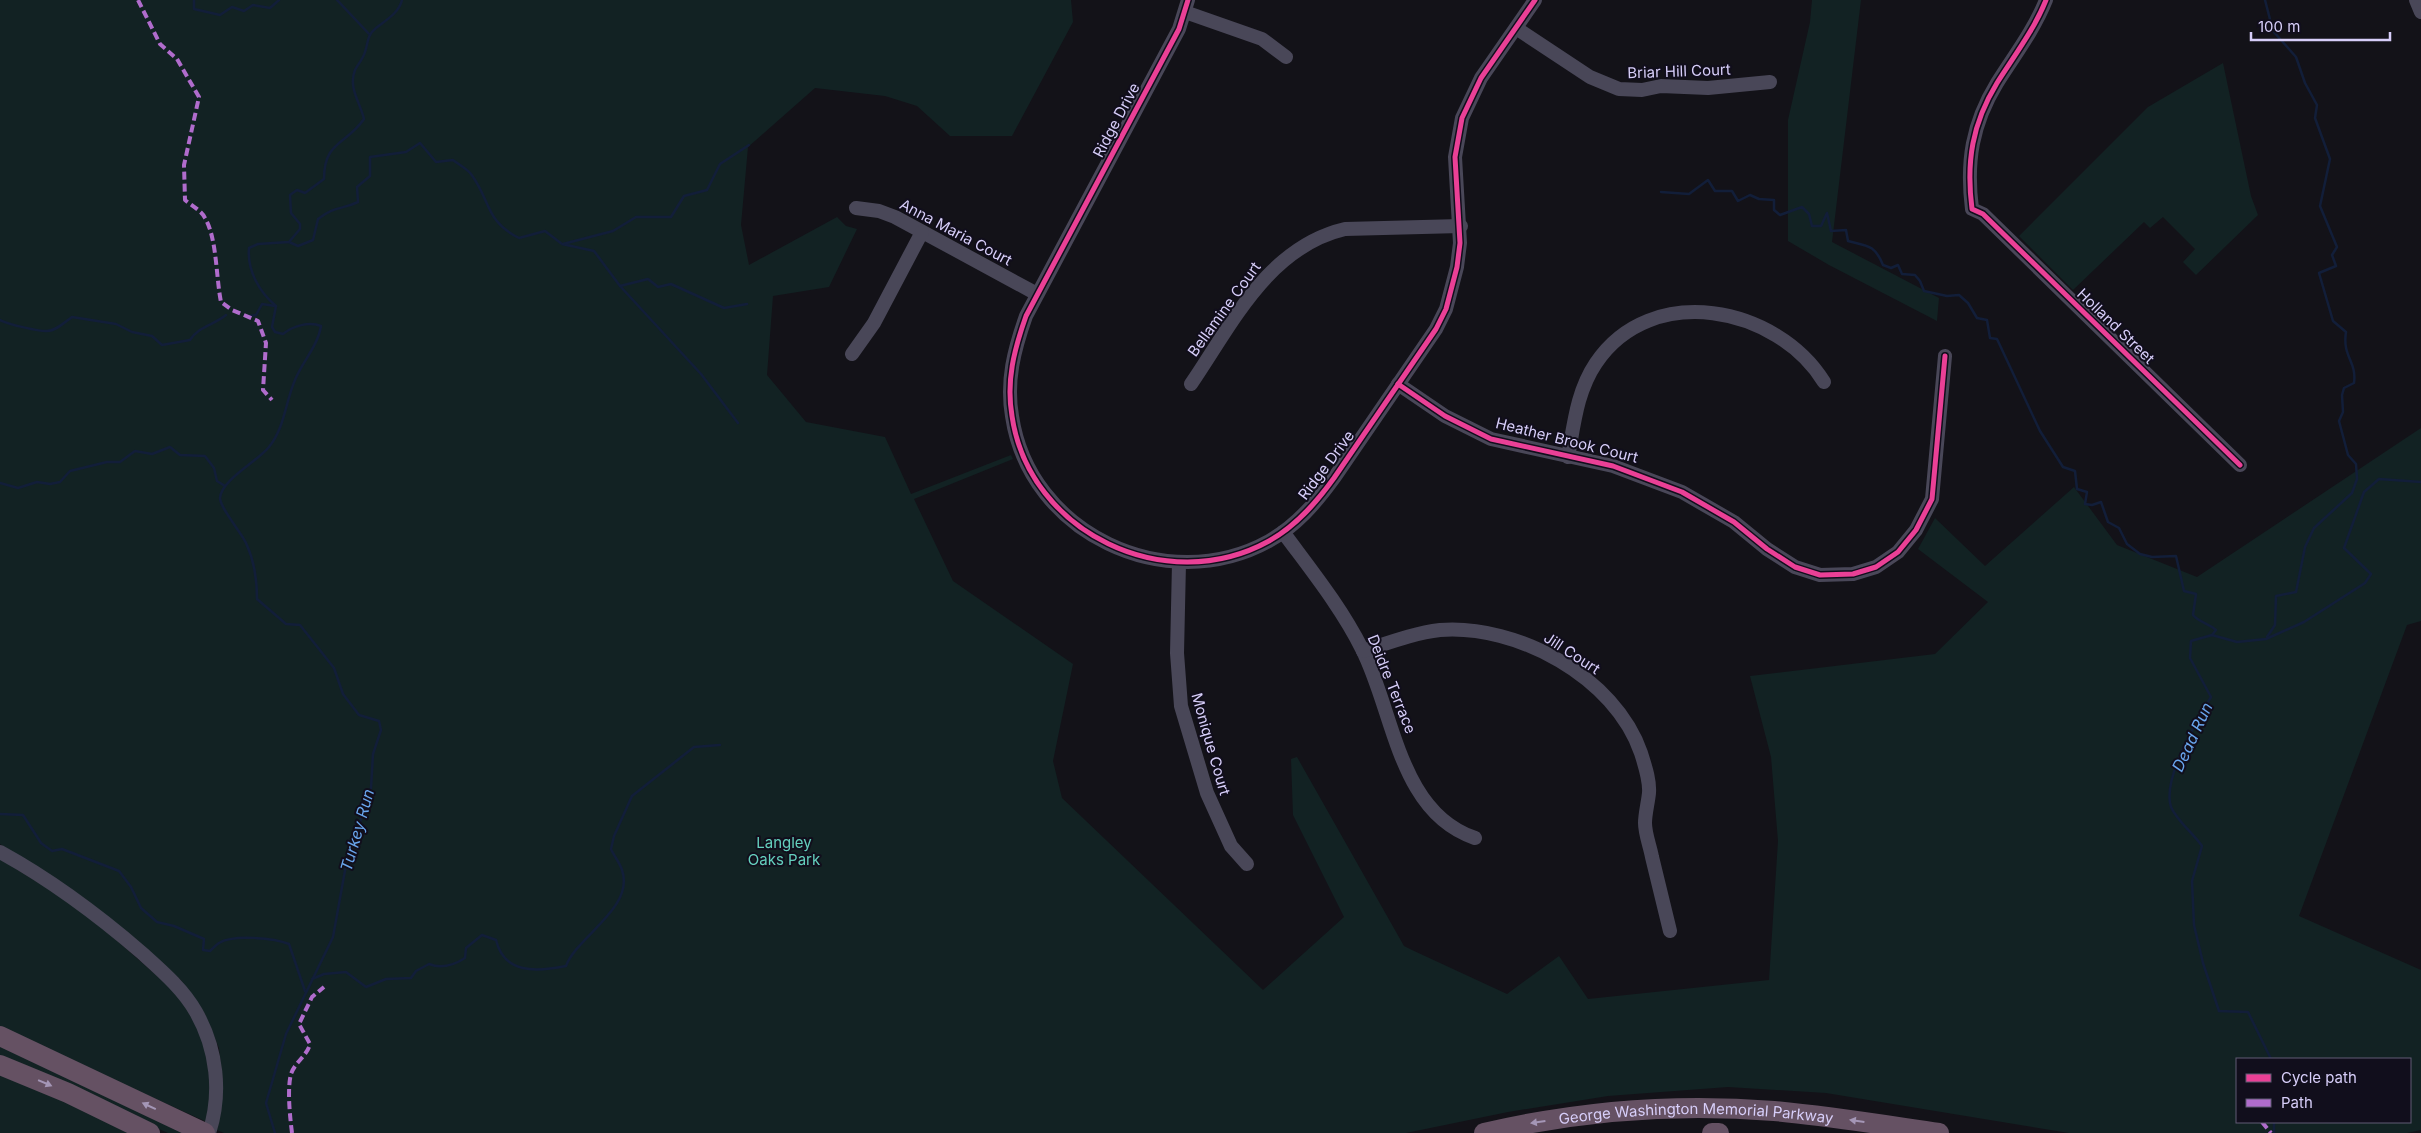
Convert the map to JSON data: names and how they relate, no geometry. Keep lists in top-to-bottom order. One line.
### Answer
{"streets":{"highway":["George Washington Memorial Parkway"],"street":["Briar Hill Court","Ridge Drive","Anna Maria Court","Bellamine Court","Holland Street","Heather Brook Court","Jill Court","Deidre Terrace","Monique Court"]},"crossings":[["Briar Hill Court","Ridge Drive"],["Ridge Drive","Anna Maria Court"],["Ridge Drive","Bellamine Court"],["Ridge Drive","Heather Brook Court"],["Ridge Drive","Deidre Terrace"],["Ridge Drive","Monique Court"],["Jill Court","Deidre Terrace"]],"one_way":["George Washington Memorial Parkway"],"water":["Dead Run","Turkey Run"],"parks":["Langley Oaks Park"],"legend":["Cycle path","Path"],"scale_bar":"100 m"}
